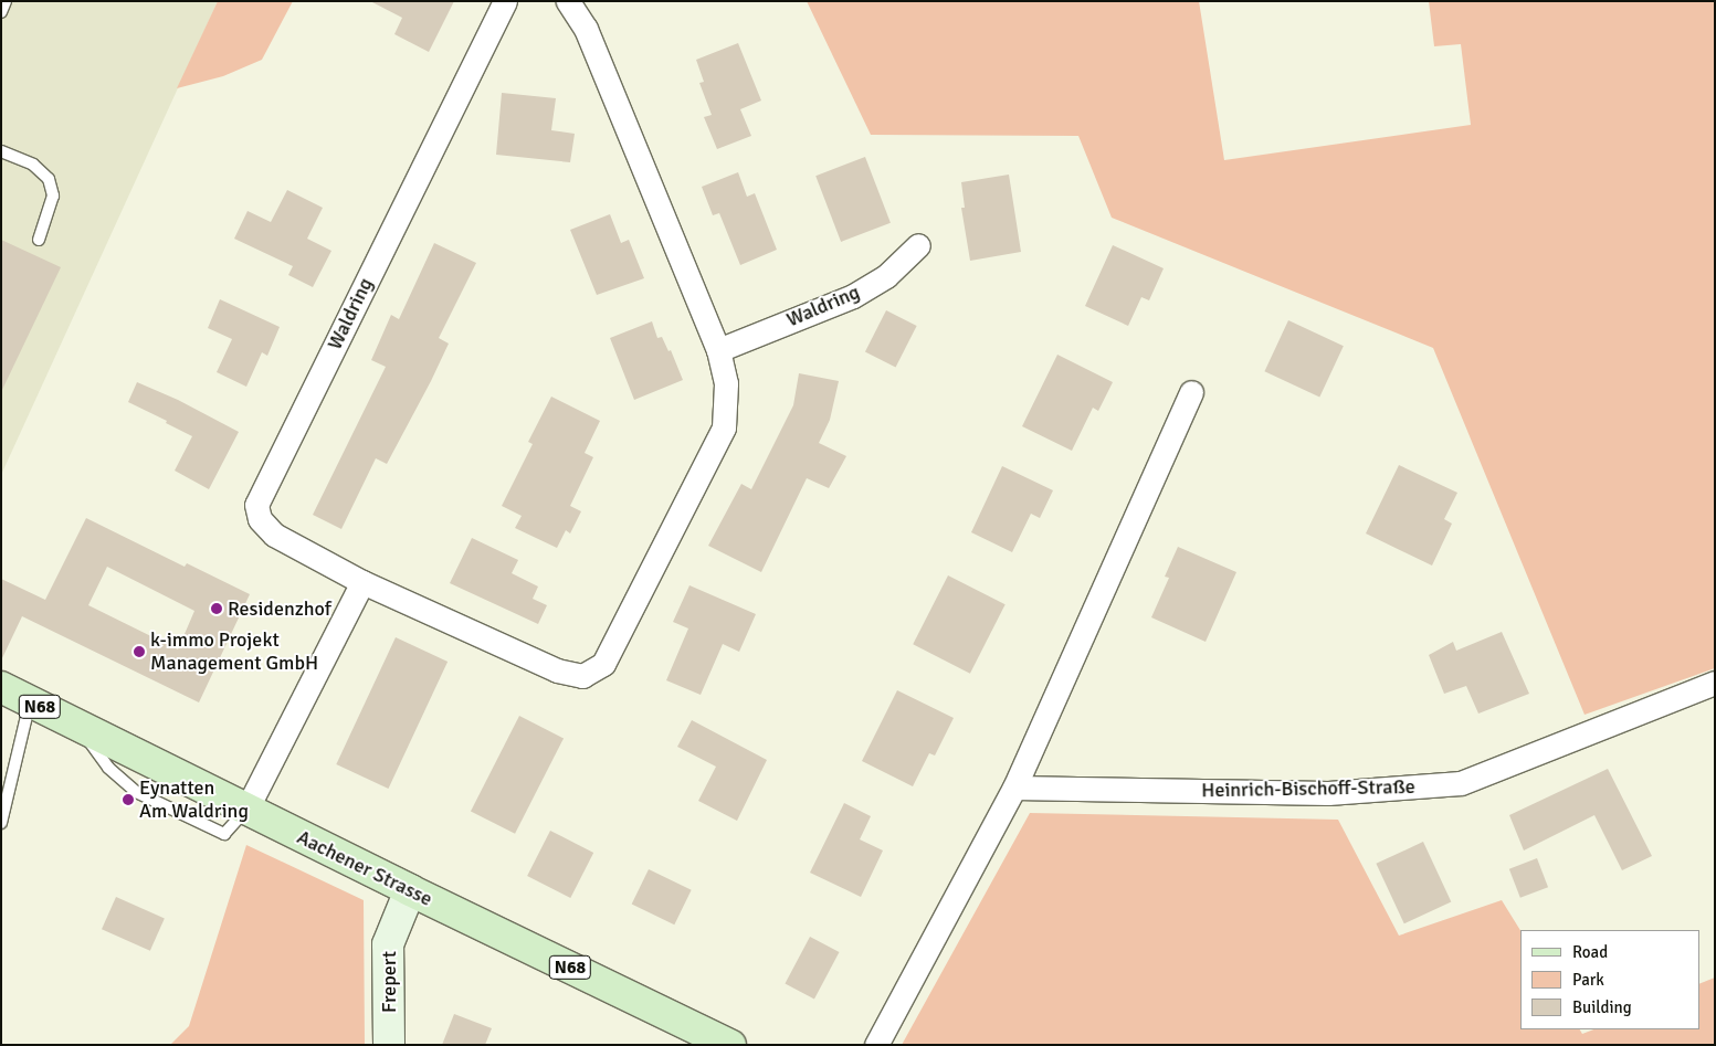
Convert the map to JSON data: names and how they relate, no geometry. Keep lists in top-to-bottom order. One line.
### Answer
{"streets":{"main road":["N68","Aachener Strasse"],"street":["Waldring","Heinrich-Bischoff-Straße","Frepert"]},"crossings":[["Aachener Strasse","Frepert"]],"places":["Residenzhof","k-immo Projekt Management GmbH","Eynatten Am Waldring"],"legend":["Road","Park","Building"]}
